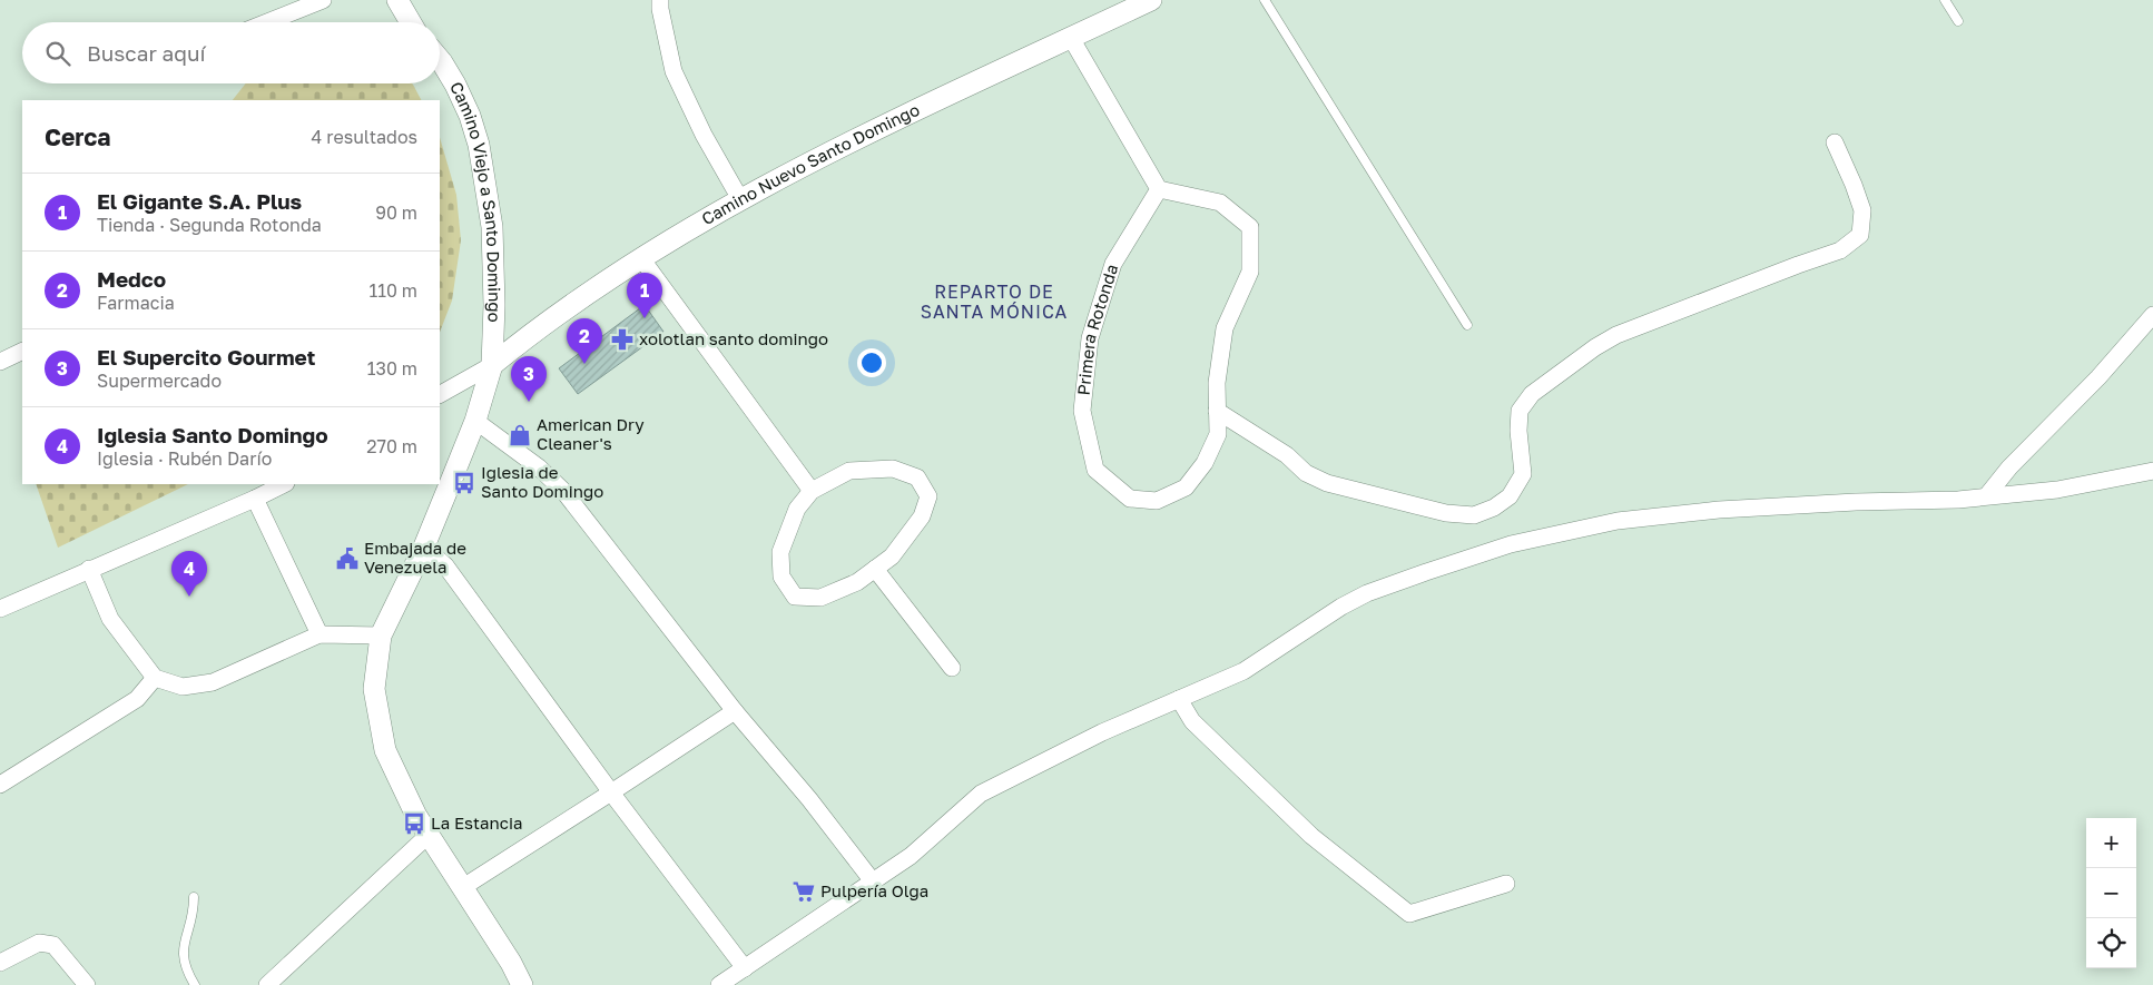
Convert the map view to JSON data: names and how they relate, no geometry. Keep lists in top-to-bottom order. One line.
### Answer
{"streets":{"street":["Camino Nuevo Santo Domingo","Camino Viejo a Santo Domingo","Primera Rotonda"]},"crossings":[["Camino Nuevo Santo Domingo","Camino Viejo a Santo Domingo"]],"districts":["REPARTO DE SANTA MÓNICA"],"places":{"pharmacy":["xolotlan santo domingo"],"shop":["American Dry Cleaner's"],"bus stop":["Iglesia de Santo Domingo","La Estancia"],"public building":["Embajada de Venezuela"],"supermarket":["Pulpería Olga"]},"page":{"search":"Buscar aquí","heading":["Cerca","4 resultados"],"list":[{"mark":"1","name":"El Gigante S.A. Plus","note":"Tienda · Segunda Rotonda","value":"90 m"},{"mark":"2","name":"Medco","note":"Farmacia","value":"110 m"},{"mark":"3","name":"El Supercito Gourmet","note":"Supermercado","value":"130 m"},{"mark":"4","name":"Iglesia Santo Domingo","note":"Iglesia · Rubén Darío","value":"270 m"}],"pins":["1","2","3","4"],"map_buttons":["+","−"]}}
